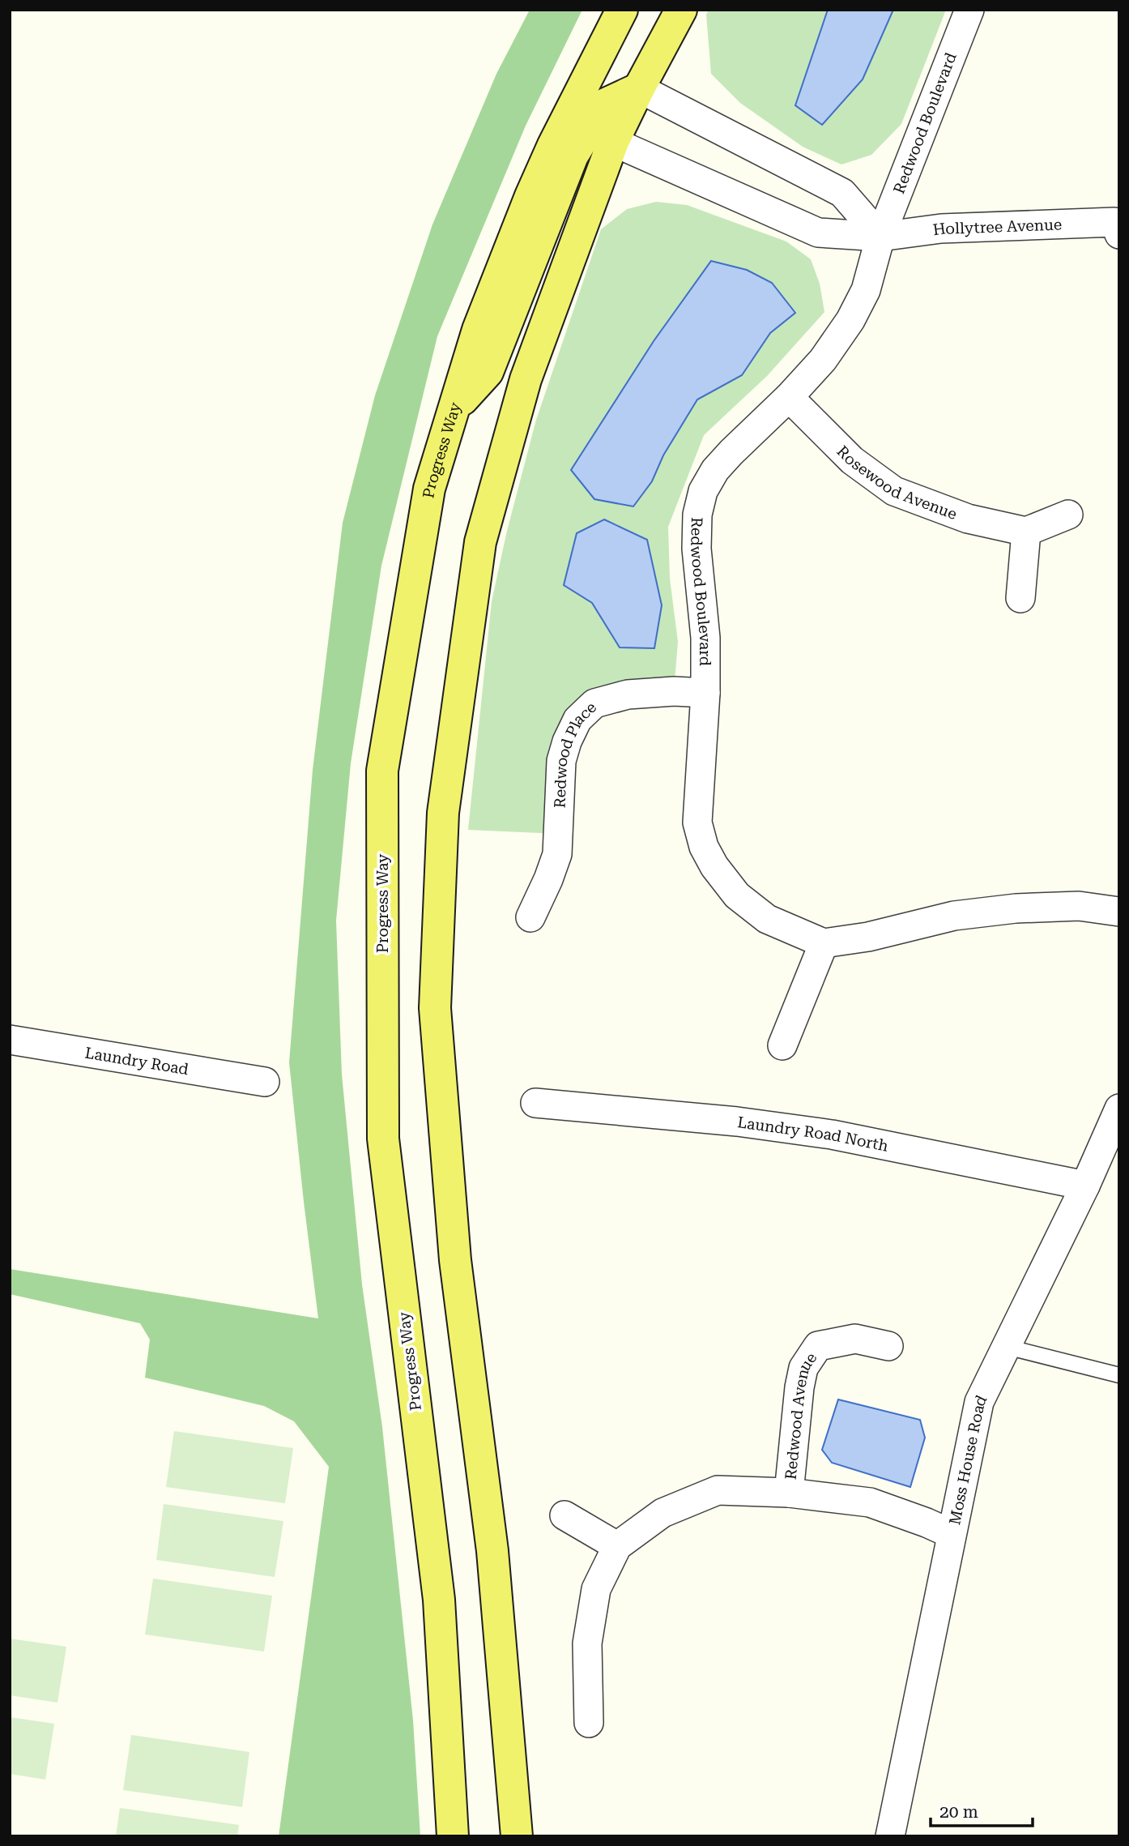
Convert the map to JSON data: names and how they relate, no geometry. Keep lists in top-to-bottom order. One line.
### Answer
{"streets":{"main road":["Progress Way"],"street":["Redwood Boulevard","Hollytree Avenue","Rosewood Avenue","Redwood Place","Laundry Road","Laundry Road North","Redwood Avenue","Moss House Road"]},"crossings":[["Redwood Boulevard","Hollytree Avenue"],["Redwood Boulevard","Rosewood Avenue"],["Redwood Boulevard","Redwood Place"],["Laundry Road North","Moss House Road"],["Redwood Avenue","Moss House Road"]],"scale_bar":"20 m"}
